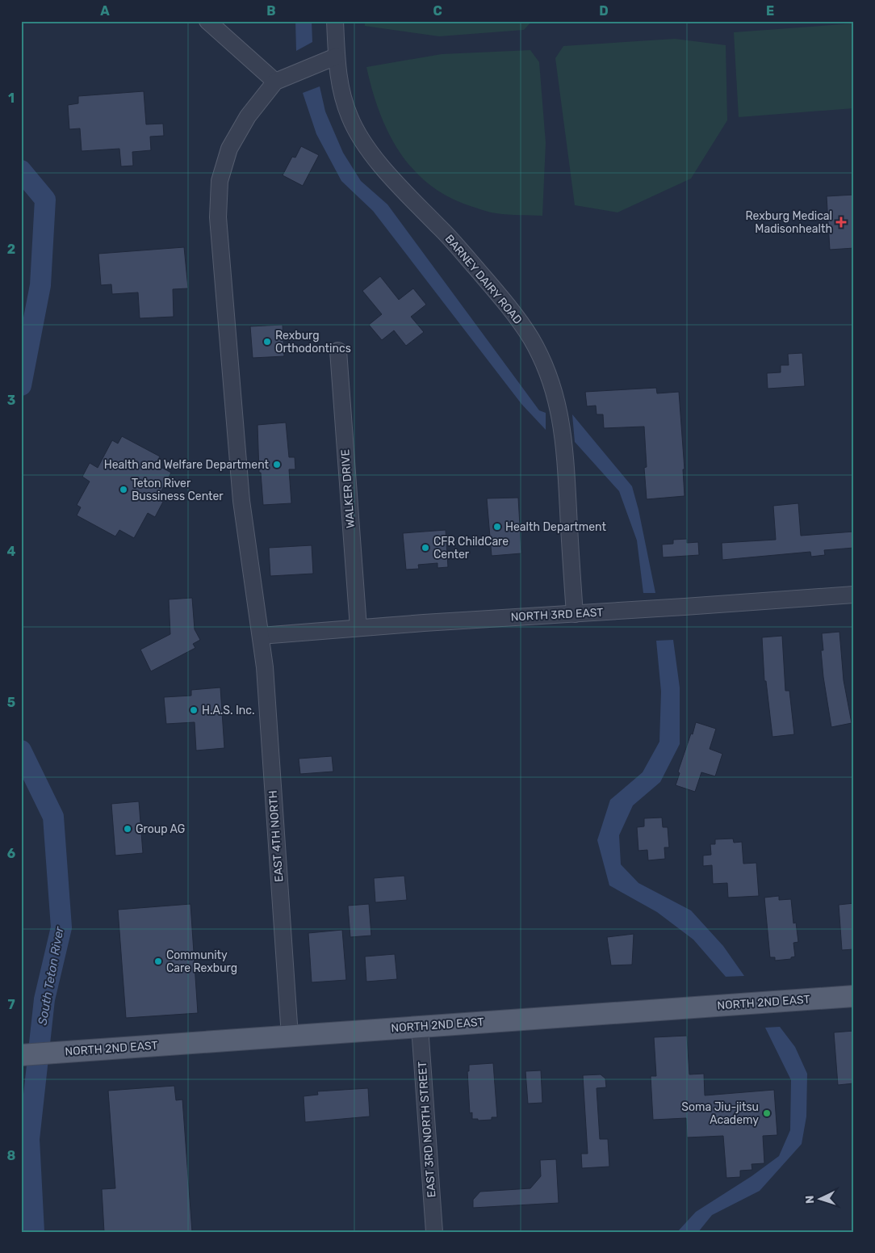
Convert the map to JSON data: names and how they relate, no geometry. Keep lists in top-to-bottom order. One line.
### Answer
{"streets":{"main road":["NORTH 2ND EAST"],"street":["BARNEY DAIRY ROAD","WALKER DRIVE","NORTH 3RD EAST","EAST 4TH NORTH","EAST 3RD NORTH STREET"]},"crossings":[["BARNEY DAIRY ROAD","NORTH 3RD EAST"],["WALKER DRIVE","NORTH 3RD EAST"],["NORTH 3RD EAST","EAST 4TH NORTH"],["EAST 4TH NORTH","NORTH 2ND EAST"],["NORTH 2ND EAST","EAST 3RD NORTH STREET"]],"water":["South Teton River"],"places":{"health":["Rexburg Medical Madisonhealth"],"other":["Rexburg Orthodontincs","Health and Welfare Department","Teton River Bussiness Center","Health Department","CFR ChildCare Center","H.A.S. Inc.","Group AG","Community Care Rexburg","Soma Jiu-jitsu Academy"]},"north":"left","grid":{"columns":["A","B","C","D","E"],"rows":["1","2","3","4","5","6","7","8"]}}
